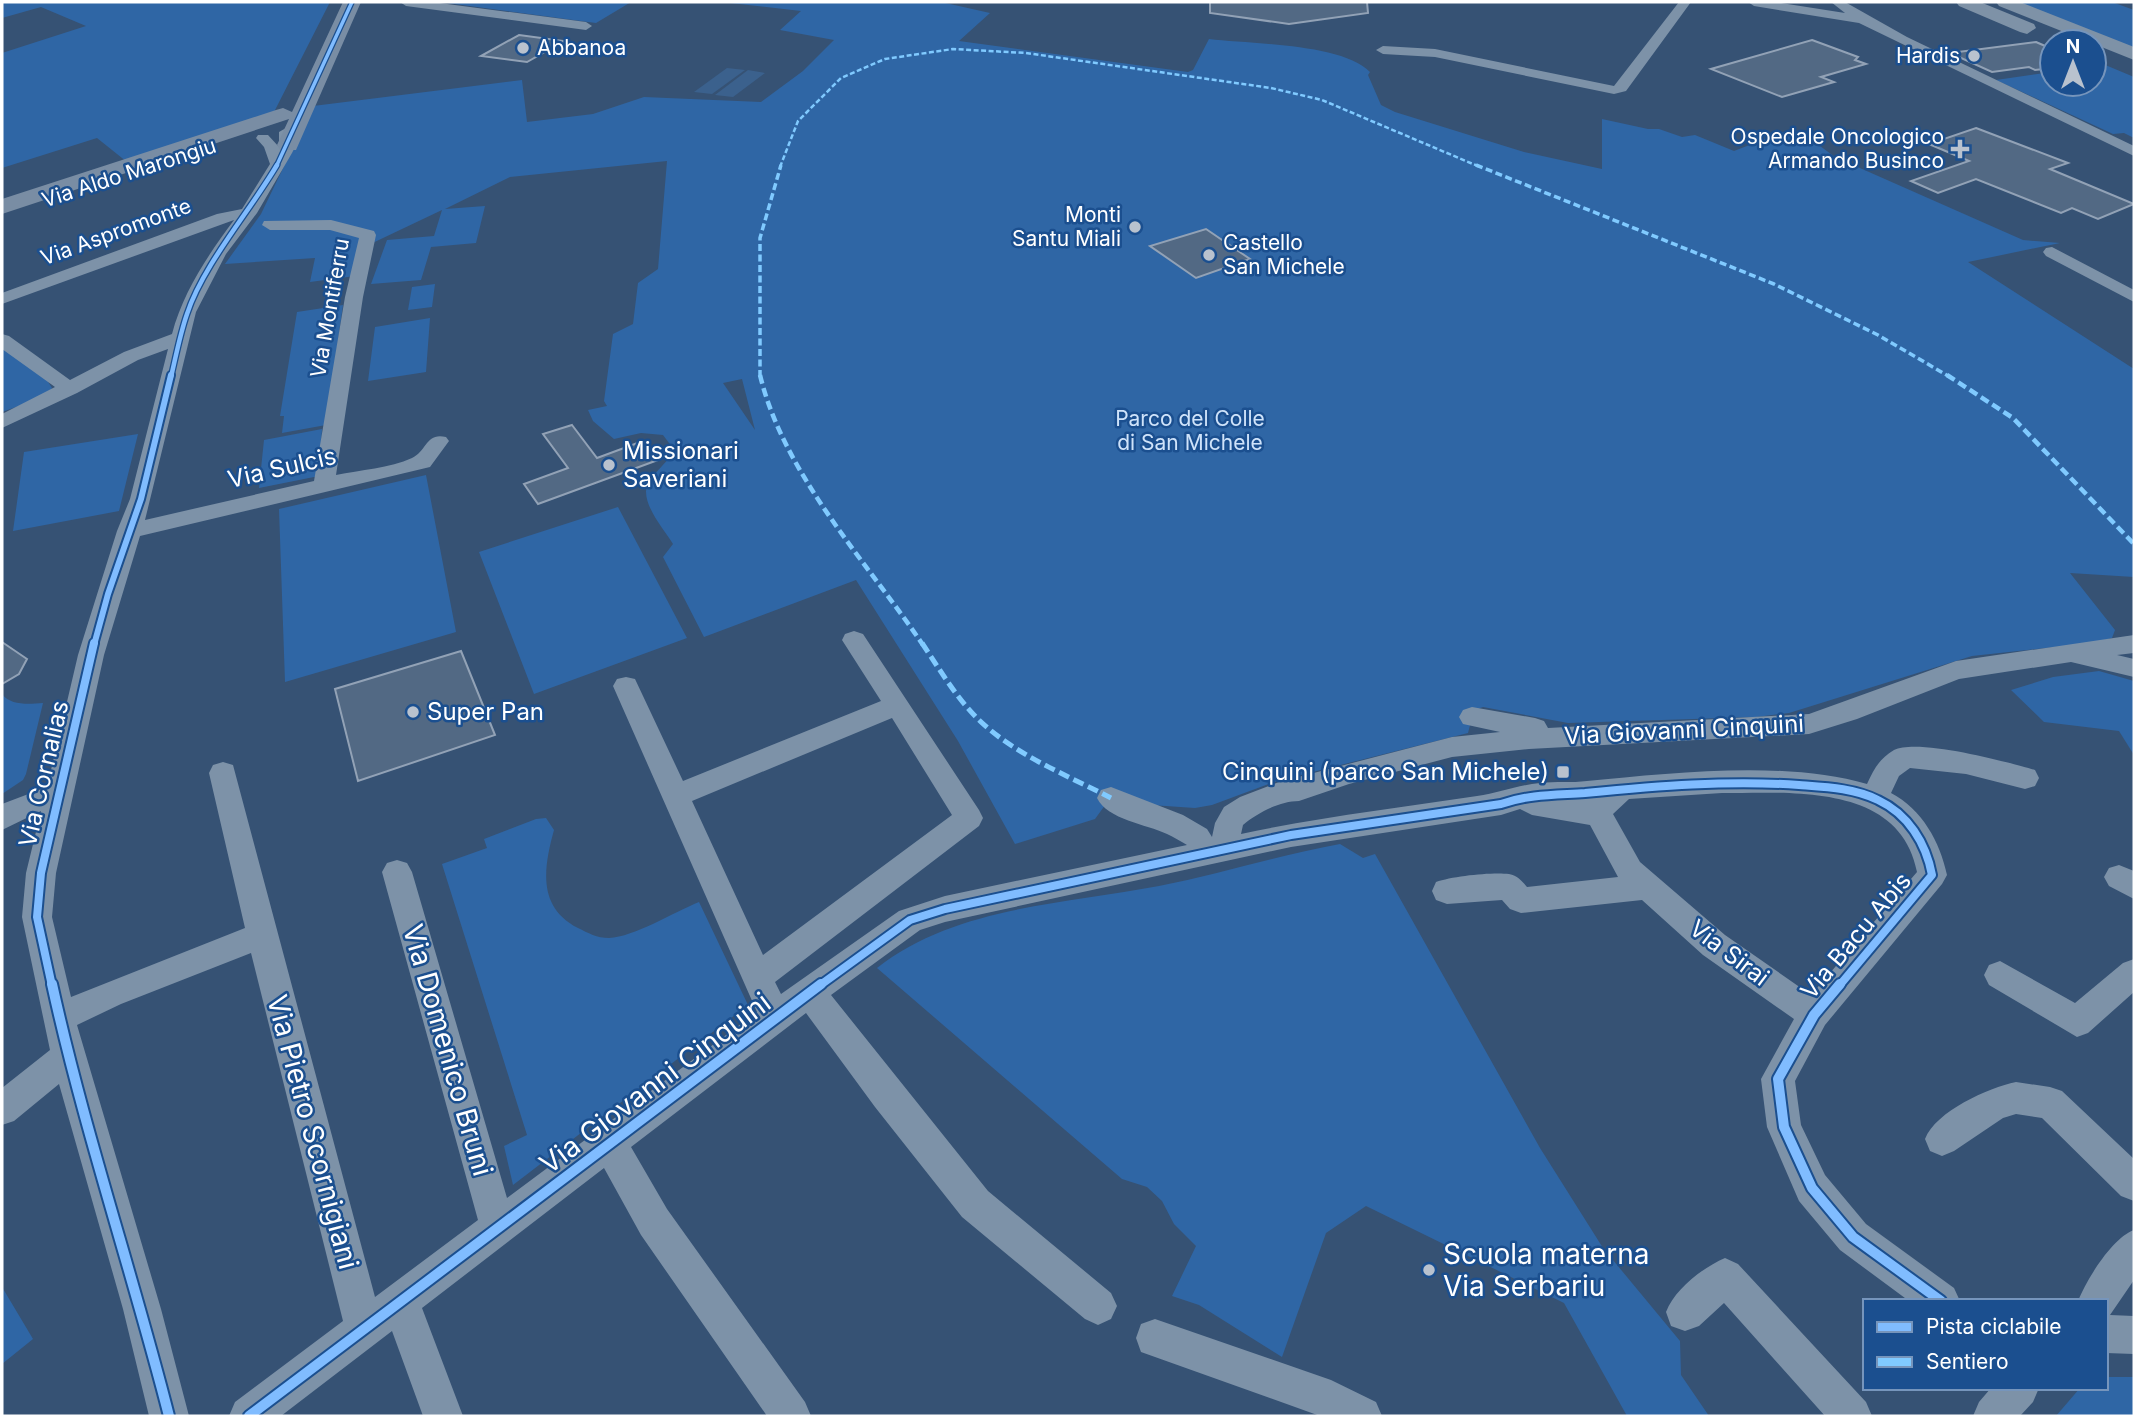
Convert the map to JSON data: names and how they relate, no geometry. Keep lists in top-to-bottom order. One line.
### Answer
{"streets":{"street":["Via Aldo Marongiu","Via Aspromonte","Via Montiferru","Via Sulcis","Via Giovanni Cinquini","Via Cornalias","Via Bacu Abis","Via Sirai","Via Domenico Bruni","Via Pietro Scornigiani"]},"crossings":[["Via Aldo Marongiu","Via Cornalias"],["Via Aspromonte","Via Cornalias"],["Via Montiferru","Via Sulcis"],["Via Sulcis","Via Cornalias"],["Via Giovanni Cinquini","Via Bacu Abis"],["Via Giovanni Cinquini","Via Domenico Bruni"],["Via Giovanni Cinquini","Via Pietro Scornigiani"],["Via Bacu Abis","Via Sirai"]],"parks":["Parco del Colle di San Michele"],"places":{"other":["Abbanoa","Hardis","Monti Santu Miali","Castello San Michele","Missionari Saveriani","Super Pan","Scuola materna Via Serbariu"],"health":["Ospedale Oncologico Armando Businco"],"transit":["Cinquini (parco San Michele)"]},"legend":["Pista ciclabile","Sentiero"],"north":"top"}
